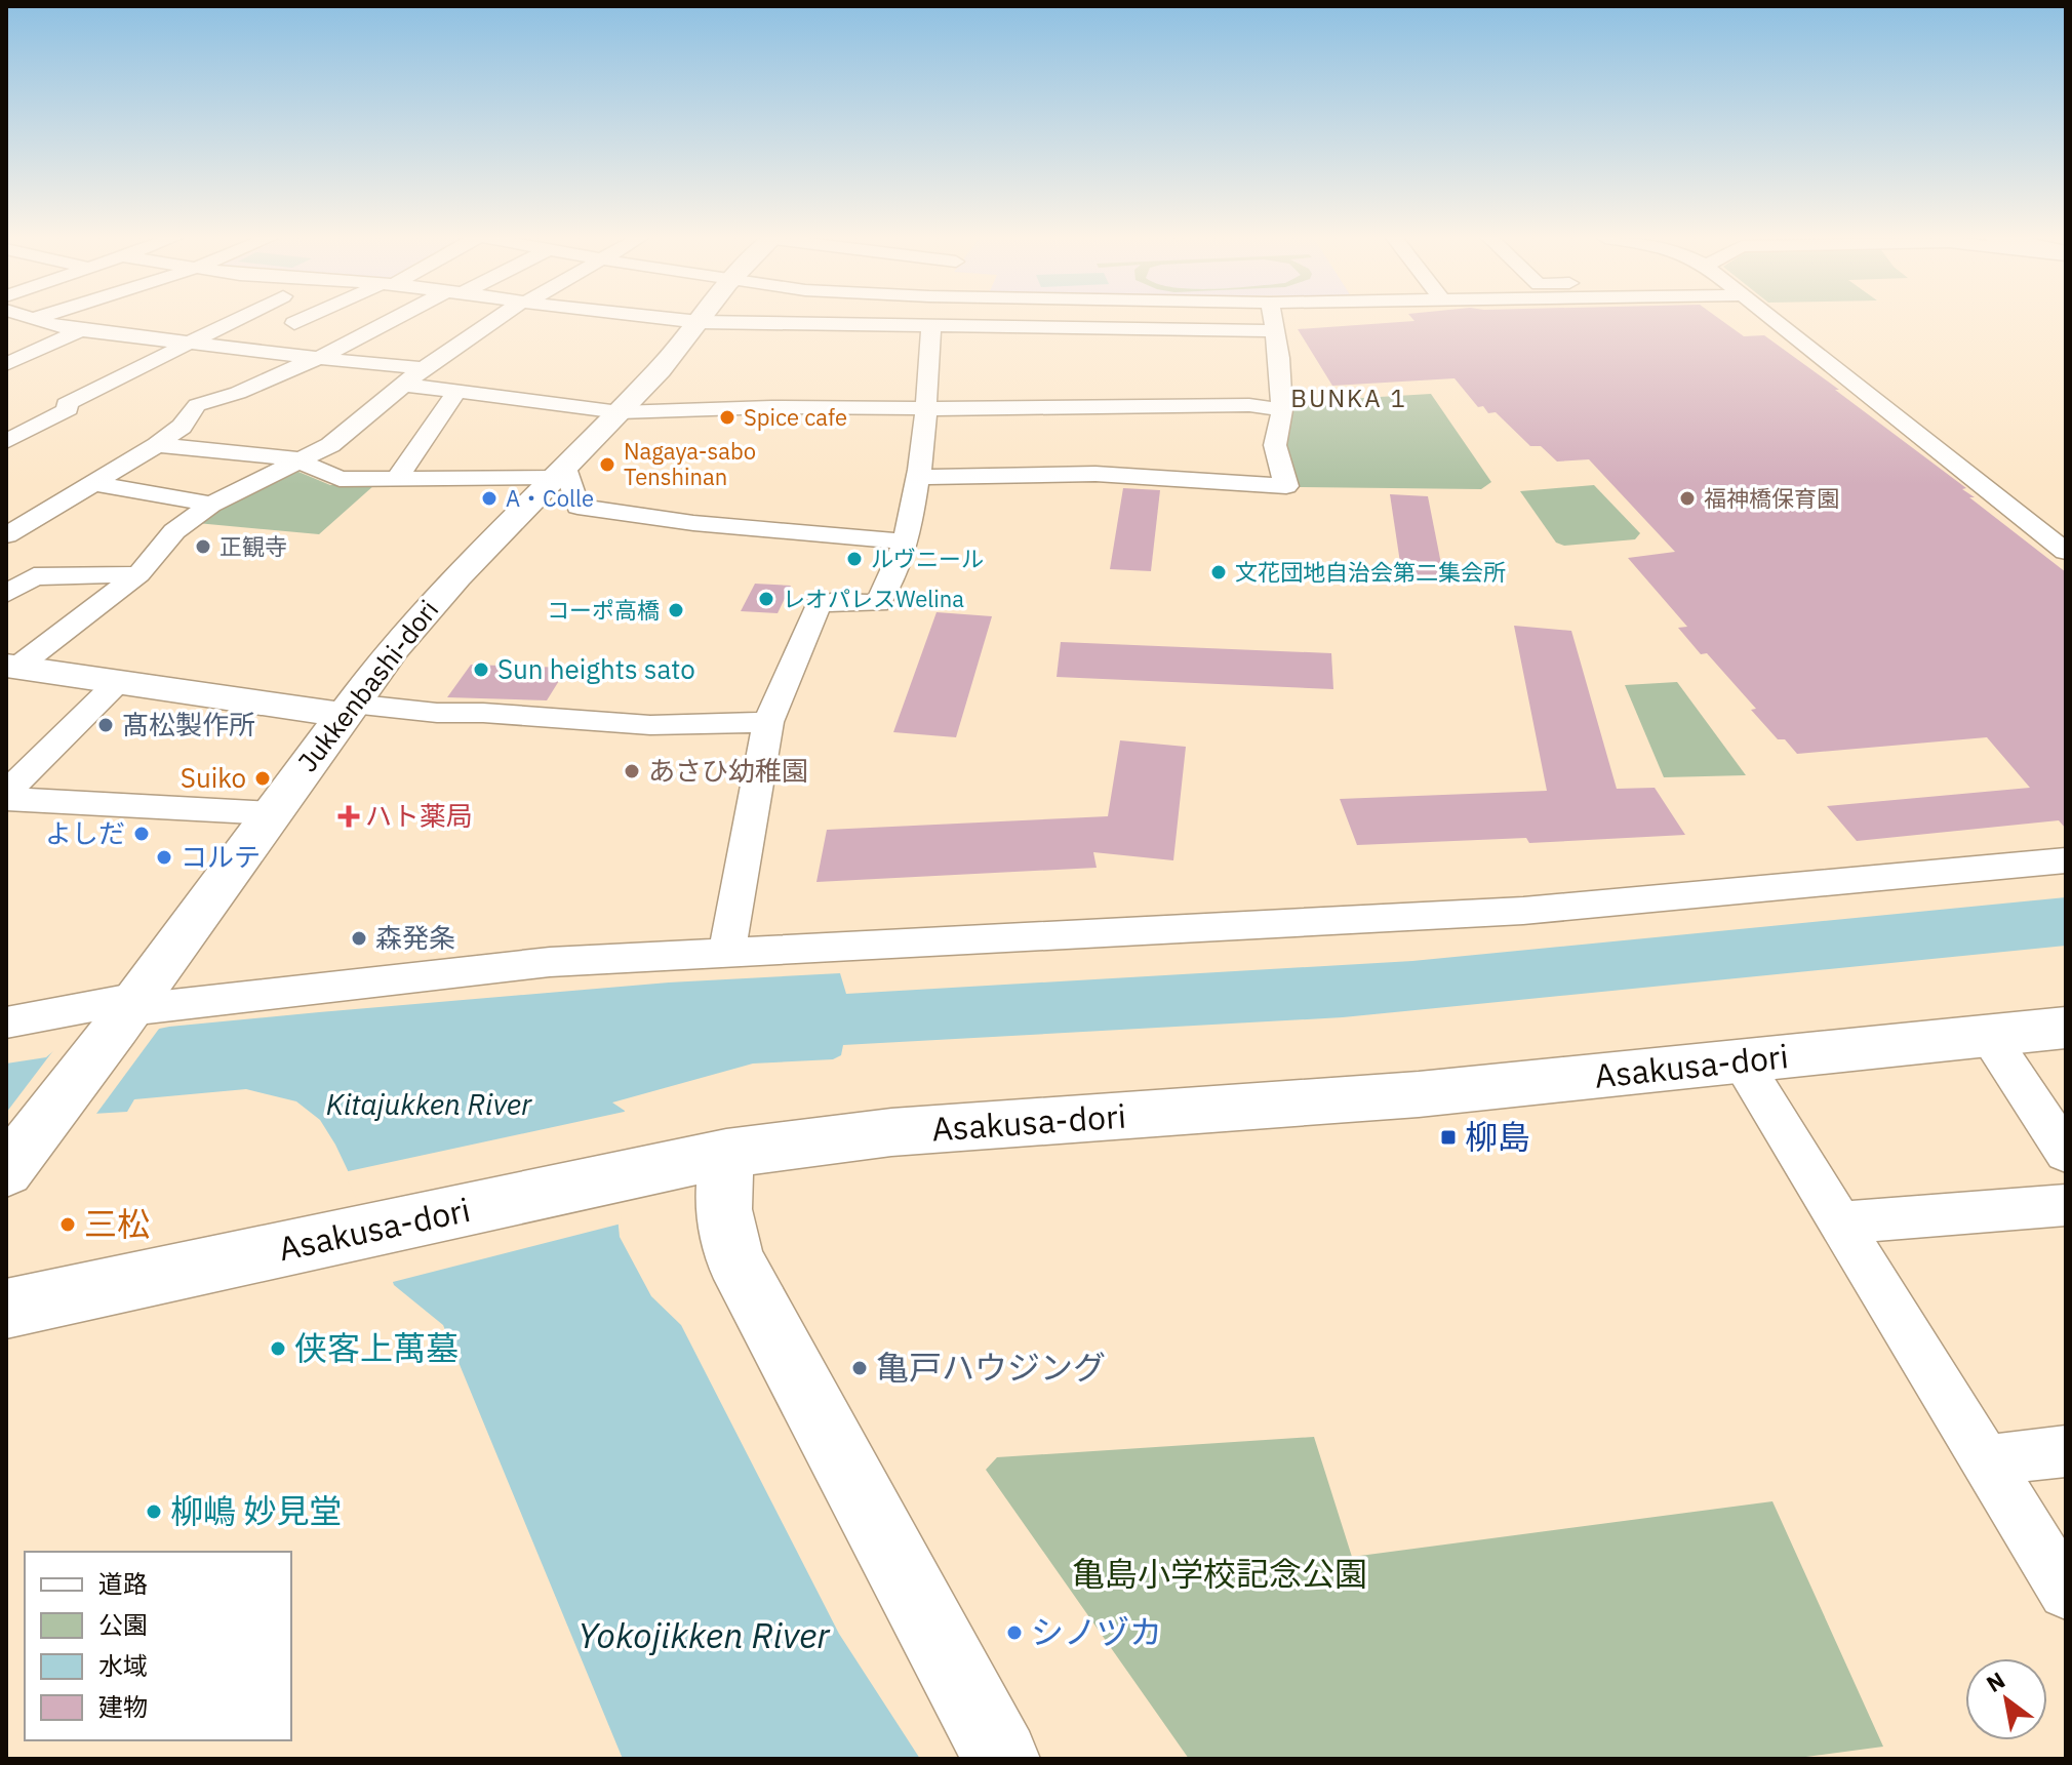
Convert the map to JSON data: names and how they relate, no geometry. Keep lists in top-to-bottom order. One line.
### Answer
{"streets":{"street":["Jukkenbashi-dori","Asakusa-dori"]},"districts":["BUNKA 1"],"water":["Kitajukken River","Yokojikken River"],"parks":["亀島小学校記念公園"],"places":{"other":["Spice cafe","Nagaya-sabo Tenshinan","A・Colle","福神橋保育園","正観寺","ルヴニール","文花団地自治会第二集会所","レオパレスWelina","コーポ高橋","Sun heights sato","髙松製作所","あさひ幼稚園","Suiko","よしだ","コルテ","森発条","三松","侠客上萬墓","亀戸ハウジング","柳嶋 妙見堂","シノヅカ"],"health":["ハト薬局"],"transit":["柳島"]},"legend":["道路","公園","水域","建物"],"north":"top left"}
